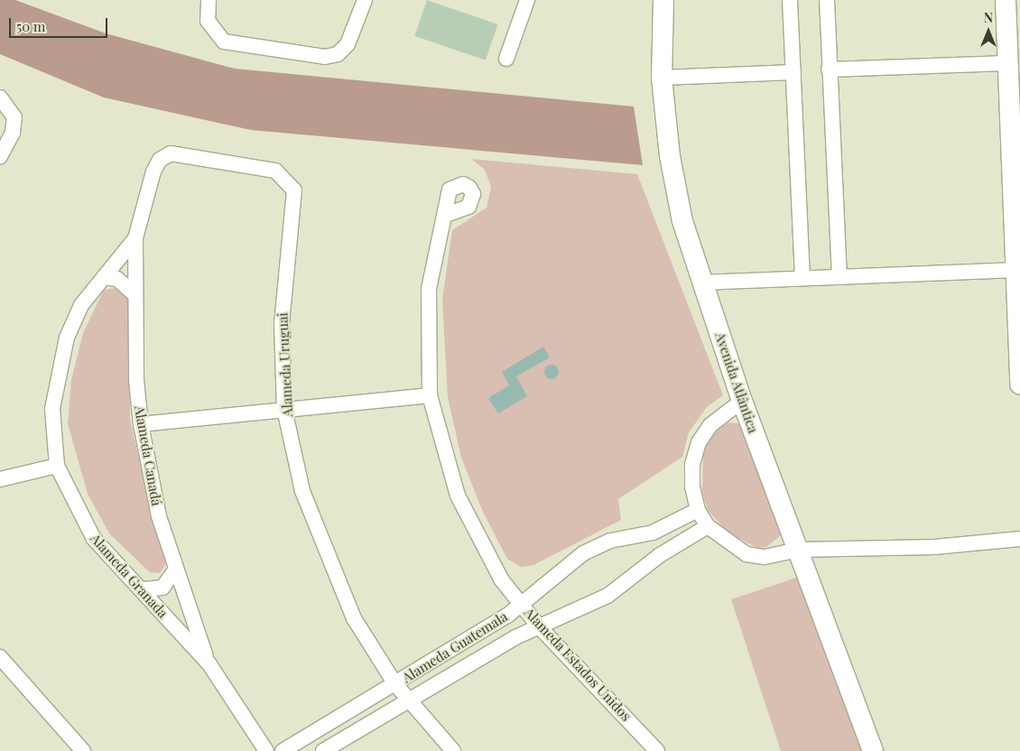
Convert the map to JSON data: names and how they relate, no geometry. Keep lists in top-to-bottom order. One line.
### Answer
{"streets":{"street":["Alameda Uruguai","Avenida Atlântica","Alameda Canadá","Alameda Granada","Alameda Guatemala","Alameda Estados Unidos"]},"crossings":[["Alameda Uruguai","Alameda Granada"],["Alameda Uruguai","Alameda Guatemala"],["Alameda Canadá","Alameda Granada"],["Alameda Guatemala","Alameda Estados Unidos"]],"scale_bar":"50 m","north":"top"}
